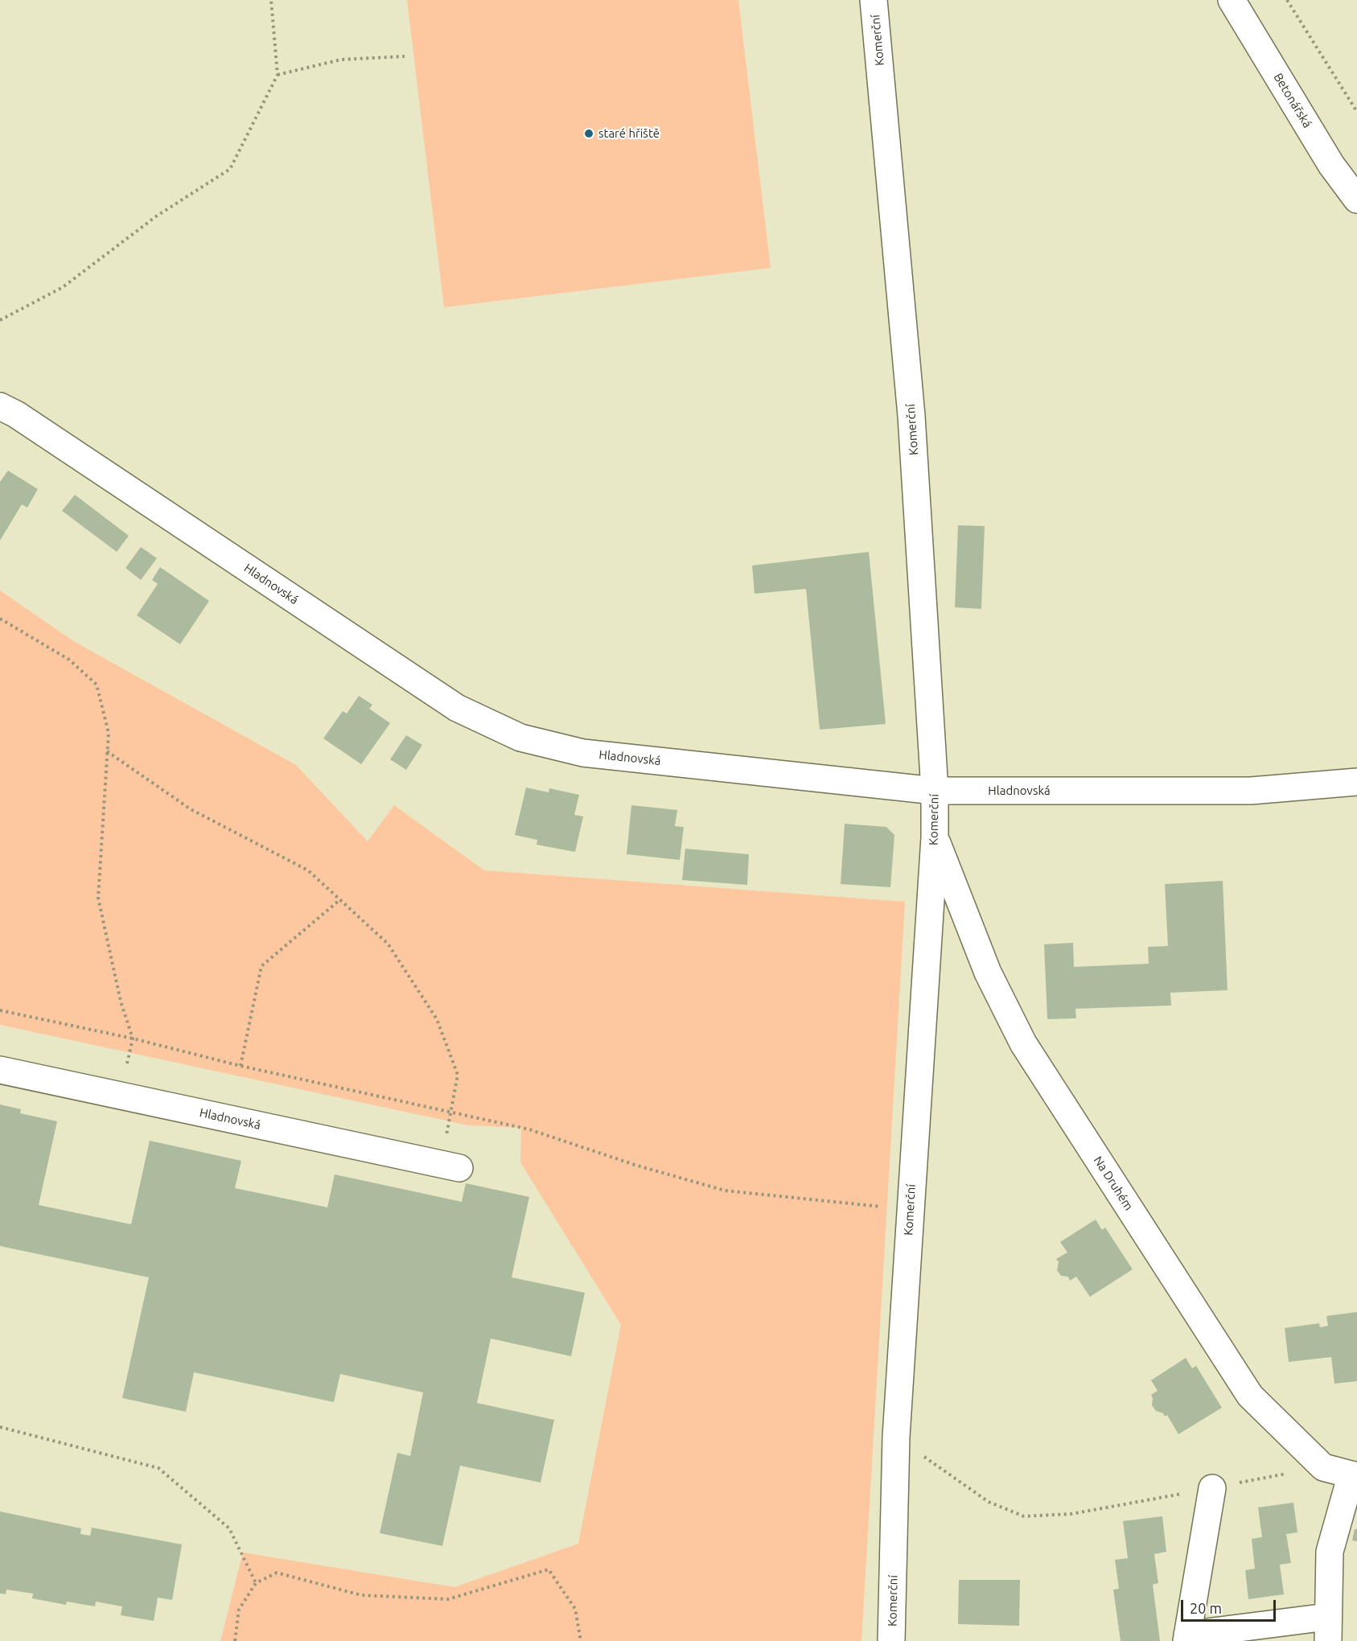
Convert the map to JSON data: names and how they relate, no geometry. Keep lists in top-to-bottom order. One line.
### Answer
{"streets":{"street":["Komerční","Betonářská","Hladnovská","Na Druhém"]},"crossings":[["Komerční","Hladnovská"],["Komerční","Na Druhém"]],"places":["staré hřiště"],"scale_bar":"20 m"}
